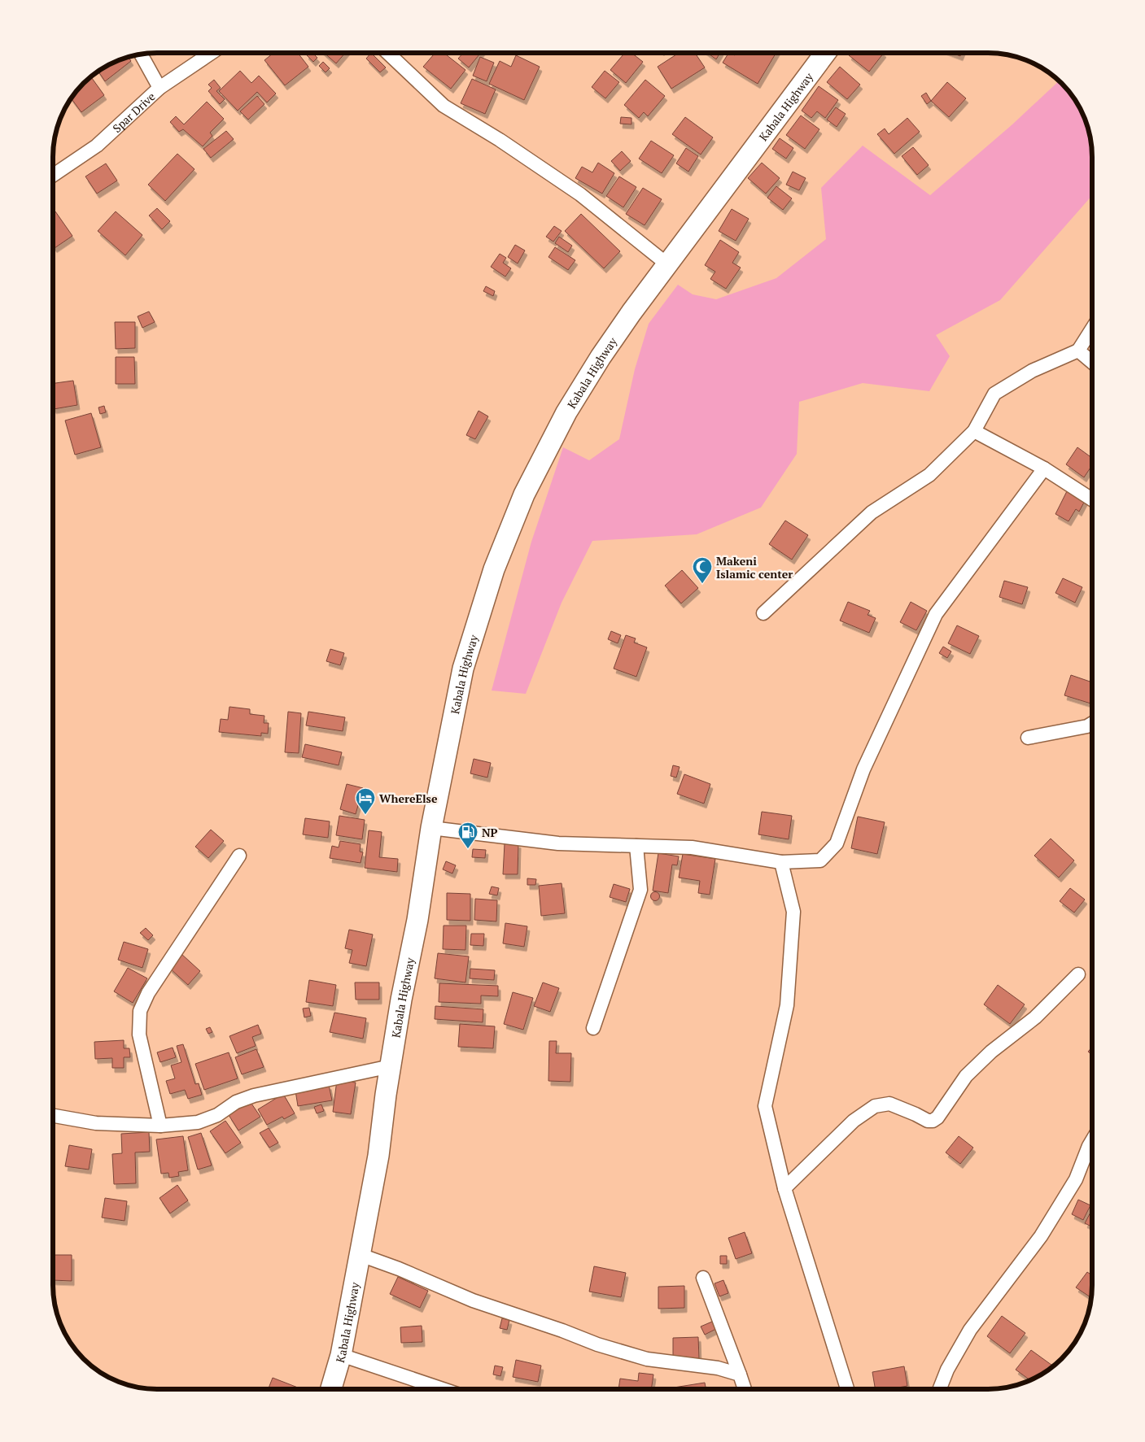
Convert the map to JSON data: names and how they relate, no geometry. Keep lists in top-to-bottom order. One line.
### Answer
{"streets":{"main road":["Kabala Highway"],"street":["Spar Drive"]},"places":{"mosque":["Makeni Islamic center"],"hotel":["WhereElse"],"fuel station":["NP"]}}
